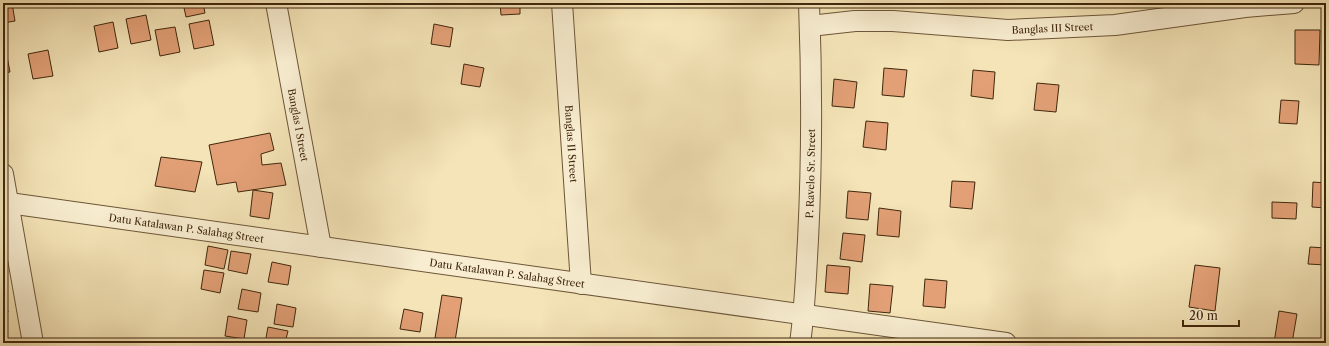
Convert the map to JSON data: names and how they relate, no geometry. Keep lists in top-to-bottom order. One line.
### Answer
{"streets":{"street":["Banglas III Street","Banglas I Street","Banglas II Street","P. Ravelo Sr. Street","Datu Katalawan P. Salahag Street"]},"crossings":[["Banglas III Street","P. Ravelo Sr. Street"],["Banglas I Street","Datu Katalawan P. Salahag Street"],["Banglas II Street","Datu Katalawan P. Salahag Street"],["P. Ravelo Sr. Street","Datu Katalawan P. Salahag Street"]],"scale_bar":"20 m"}
